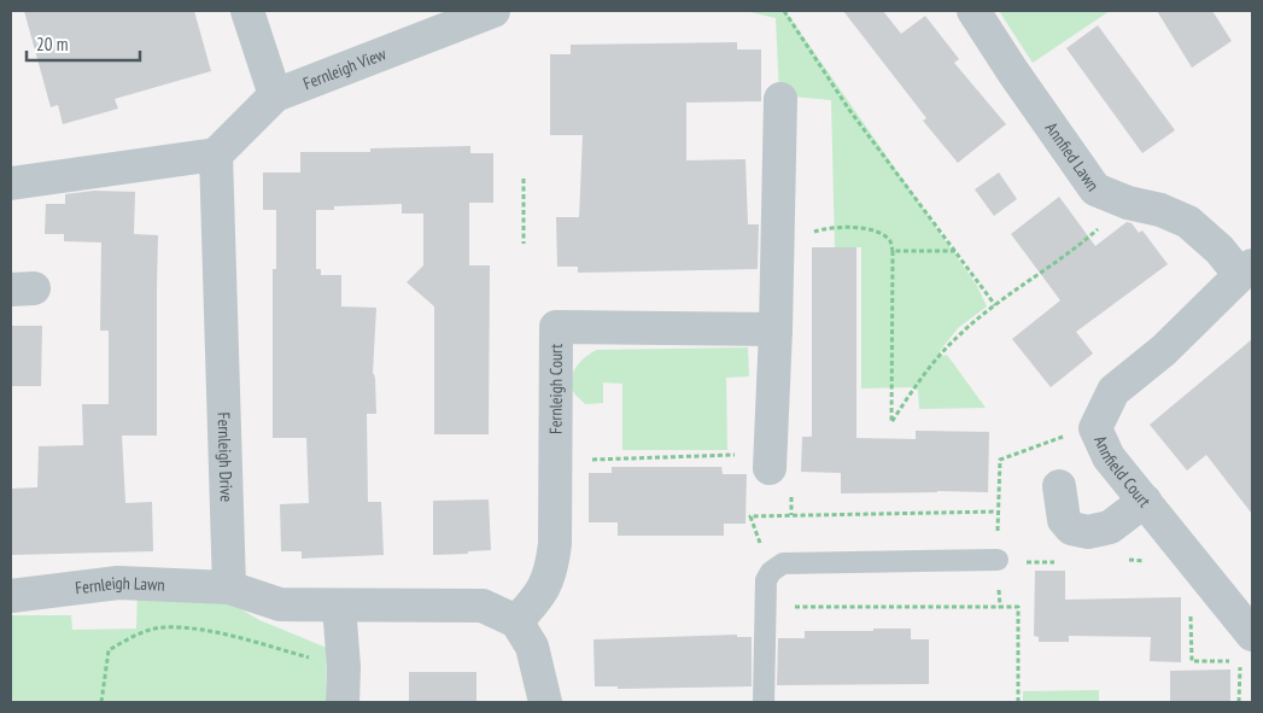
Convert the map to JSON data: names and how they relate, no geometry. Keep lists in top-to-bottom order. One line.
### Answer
{"streets":{"street":["Fernleigh View","Annfied Lawn","Fernleigh Court","Fernleigh Drive","Annfield Court","Fernleigh Lawn"]},"crossings":[["Fernleigh View","Fernleigh Drive"],["Annfied Lawn","Annfield Court"],["Fernleigh Drive","Fernleigh Lawn"]],"scale_bar":"20 m"}
